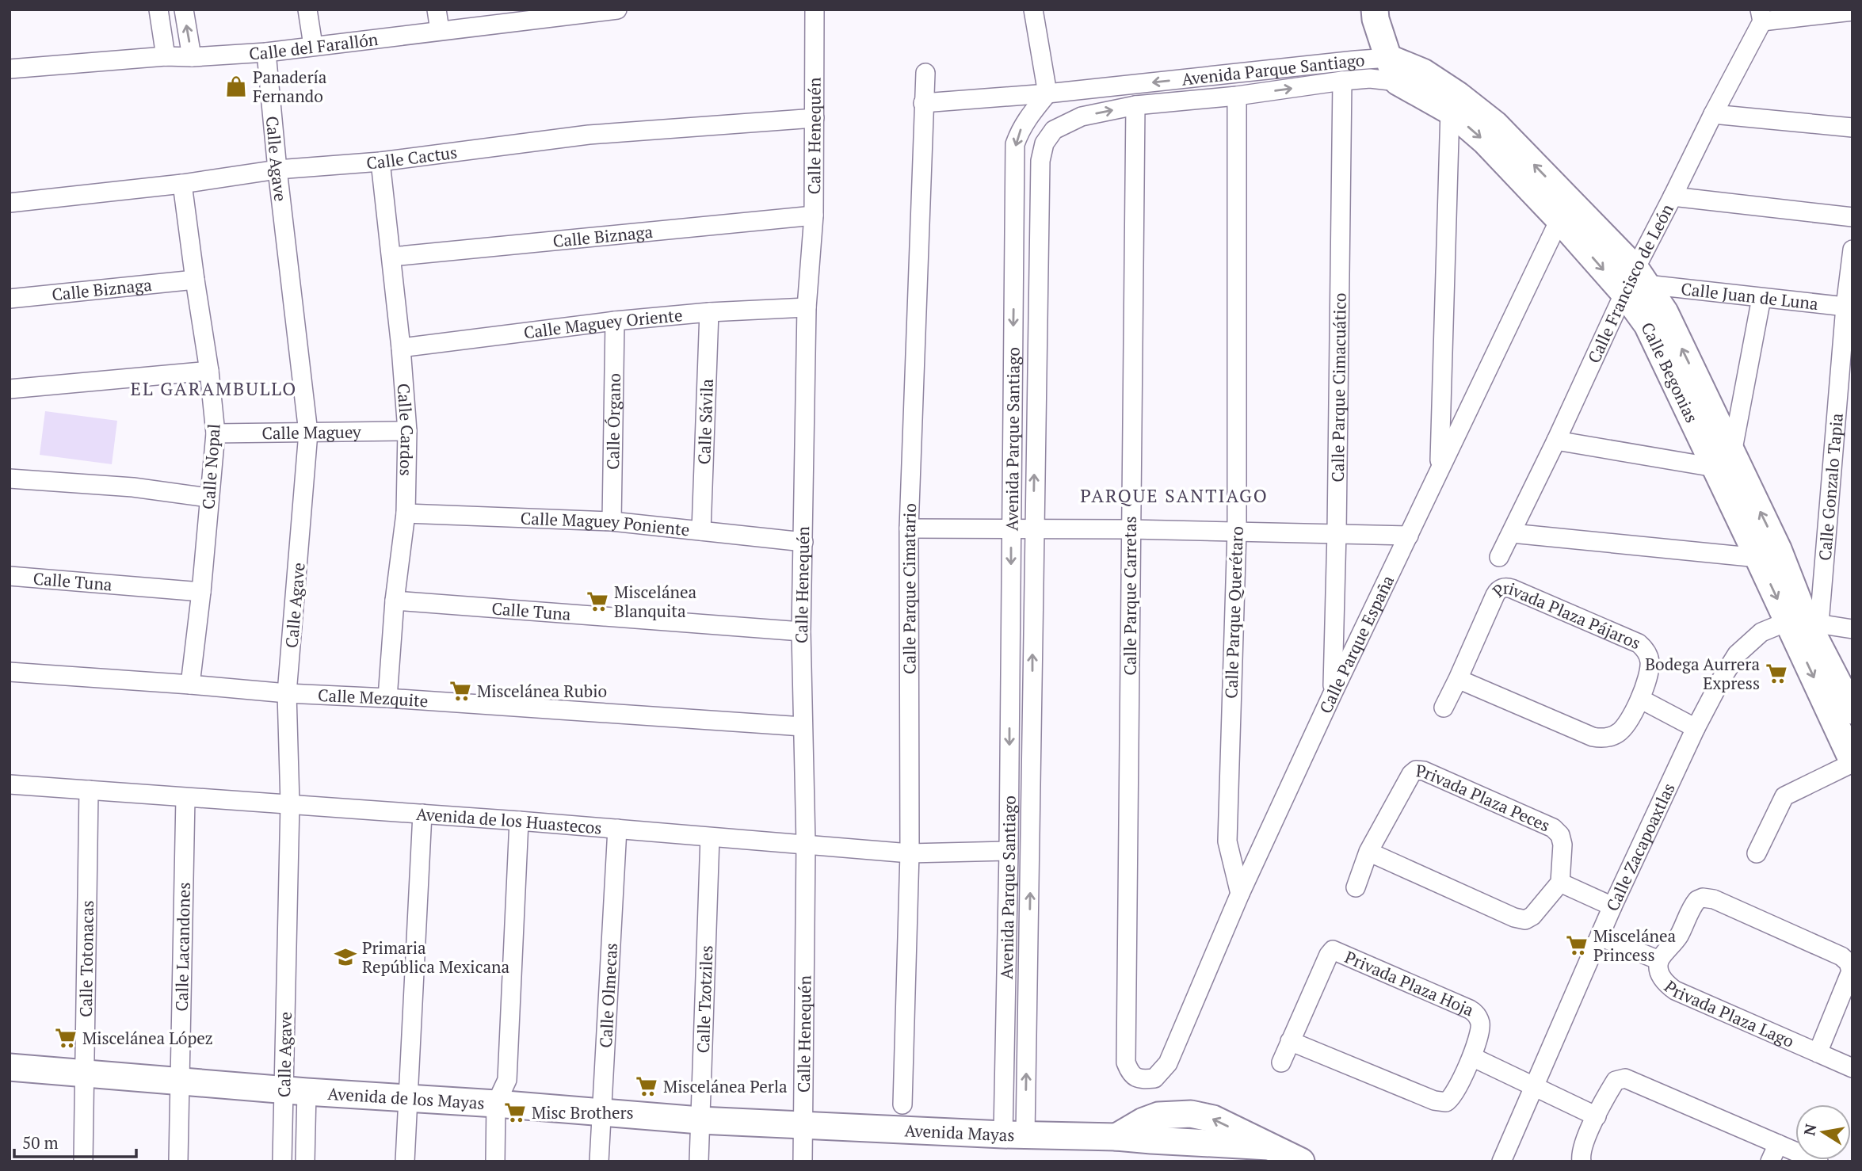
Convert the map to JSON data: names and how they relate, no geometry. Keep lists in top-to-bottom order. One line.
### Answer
{"streets":{"street":["Calle del Farallón","Avenida Parque Santiago","Calle Henequén","Calle Cactus","Calle Agave","Calle Biznaga","Calle Francisco de León","Calle Juan de Luna","Calle Maguey Oriente","Calle Begonias","Calle Parque Cimacuático","Calle Órgano","Calle Sávila","Calle Cardos","Calle Maguey","Calle Nopal","Calle Gonzalo Tapia","Calle Maguey Poniente","Calle Tuna","Calle Parque Cimatario","Calle Parque Carretas","Calle Parque Querétaro","Privada Plaza Pájaros","Calle Parque España","Calle Mezquite","Privada Plaza Peces","Avenida de los Huastecos","Calle Zacapoaxtlas","Calle Lacandones","Calle Totonacas","Privada Plaza Hoja","Calle Olmecas","Calle Tzotziles","Privada Plaza Lago","Avenida de los Mayas","Avenida Mayas"]},"crossings":[["Calle del Farallón","Calle Agave"],["Avenida Parque Santiago","Calle Begonias"],["Avenida Parque Santiago","Calle Parque Cimacuático"],["Avenida Parque Santiago","Calle Parque Carretas"],["Avenida Parque Santiago","Calle Parque Querétaro"],["Avenida Parque Santiago","Avenida de los Huastecos"],["Avenida Parque Santiago","Avenida Mayas"],["Calle Henequén","Calle Cactus"],["Calle Henequén","Calle Biznaga"],["Calle Henequén","Calle Maguey Oriente"],["Calle Henequén","Calle Maguey Poniente"],["Calle Henequén","Calle Tuna"],["Calle Henequén","Calle Mezquite"],["Calle Henequén","Avenida de los Huastecos"],["Calle Henequén","Avenida de los Mayas"],["Calle Henequén","Avenida Mayas"],["Calle Cactus","Calle Agave"],["Calle Cactus","Calle Cardos"],["Calle Cactus","Calle Nopal"],["Calle Agave","Calle Maguey"],["Calle Agave","Calle Mezquite"],["Calle Agave","Avenida de los Huastecos"],["Calle Agave","Avenida de los Mayas"],["Calle Biznaga","Calle Cardos"],["Calle Biznaga","Calle Nopal"],["Calle Francisco de León","Calle Juan de Luna"],["Calle Francisco de León","Calle Begonias"],["Calle Juan de Luna","Calle Begonias"],["Calle Juan de Luna","Calle Gonzalo Tapia"],["Calle Maguey Oriente","Calle Órgano"],["Calle Maguey Oriente","Calle Sávila"],["Calle Maguey Oriente","Calle Cardos"],["Calle Begonias","Calle Gonzalo Tapia"],["Calle Begonias","Calle Parque España"],["Calle Begonias","Calle Zacapoaxtlas"],["Calle Parque Cimacuático","Calle Parque España"],["Calle Órgano","Calle Maguey Poniente"],["Calle Sávila","Calle Maguey Poniente"],["Calle Cardos","Calle Maguey"],["Calle Cardos","Calle Maguey Poniente"],["Calle Cardos","Calle Tuna"],["Calle Cardos","Calle Mezquite"],["Calle Maguey","Calle Nopal"],["Calle Nopal","Calle Tuna"],["Calle Nopal","Calle Mezquite"],["Calle Gonzalo Tapia","Calle Zacapoaxtlas"],["Calle Parque Cimatario","Avenida de los Huastecos"],["Calle Parque Carretas","Calle Parque España"],["Calle Parque Querétaro","Calle Parque España"],["Avenida de los Huastecos","Calle Lacandones"],["Avenida de los Huastecos","Calle Totonacas"],["Avenida de los Huastecos","Calle Olmecas"],["Avenida de los Huastecos","Calle Tzotziles"],["Calle Zacapoaxtlas","Privada Plaza Lago"],["Calle Lacandones","Avenida de los Mayas"],["Calle Totonacas","Avenida de los Mayas"],["Calle Olmecas","Avenida de los Mayas"],["Calle Tzotziles","Avenida de los Mayas"],["Avenida de los Mayas","Avenida Mayas"]],"districts":["EL GARAMBULLO","PARQUE SANTIAGO"],"places":{"shop":["Panadería Fernando"],"supermarket":["Miscelánea Blanquita","Bodega Aurrera Express","Miscelánea Rubio","Miscelánea Princess","Miscelánea López","Miscelánea Perla","Misc Brothers"],"school or university":["Primaria República Mexicana"]},"scale_bar":"50 m","north":"left"}
